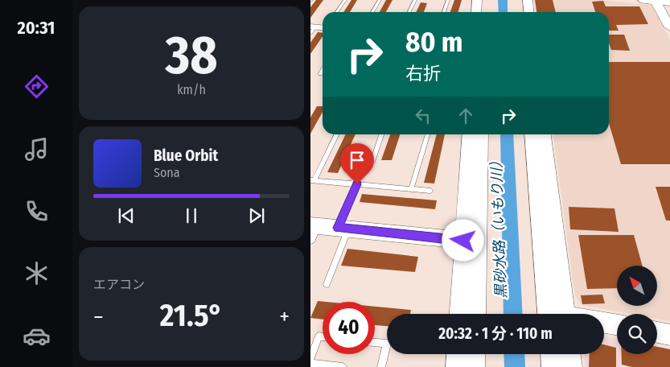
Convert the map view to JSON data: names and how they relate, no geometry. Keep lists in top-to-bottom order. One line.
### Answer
{"water":["黒砂水路（いもり川）"],"north":"top left","page":{"tabs":"20:31","tile":[["38","km/h"],"エアコン"],"turn":["80 m","右折"],"song":["Blue Orbit","Sona"],"heat":["−","21.5°","+"],"limit":"40","trip":"20:32 · 1 分 · 110 m"}}
